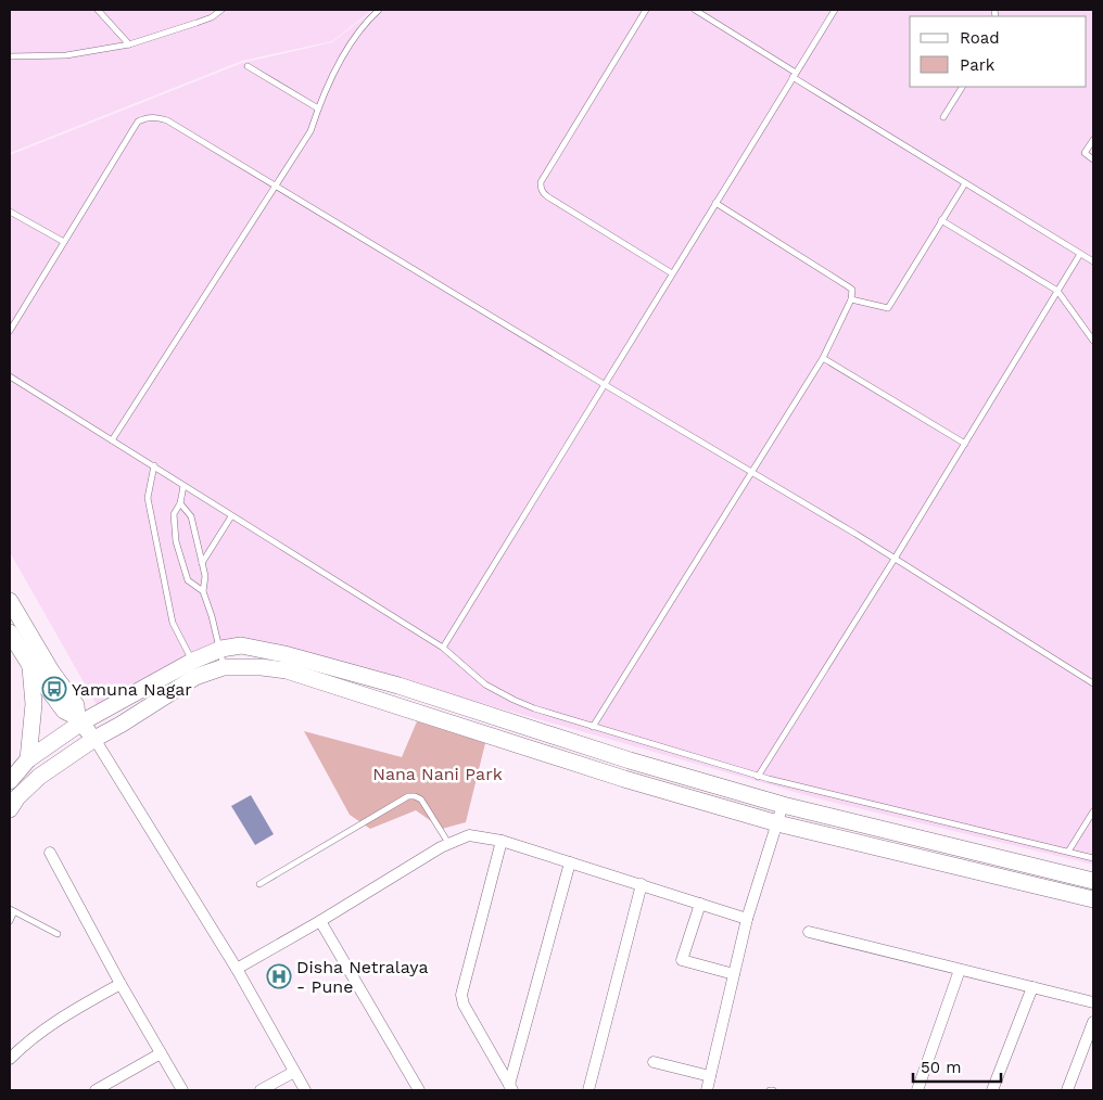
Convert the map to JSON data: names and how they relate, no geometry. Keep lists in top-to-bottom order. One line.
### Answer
{"parks":["Nana Nani Park"],"places":{"bus stop":["Yamuna Nagar"],"hospital":["Disha Netralaya - Pune"]},"legend":["Road","Park"],"scale_bar":"50 m"}
